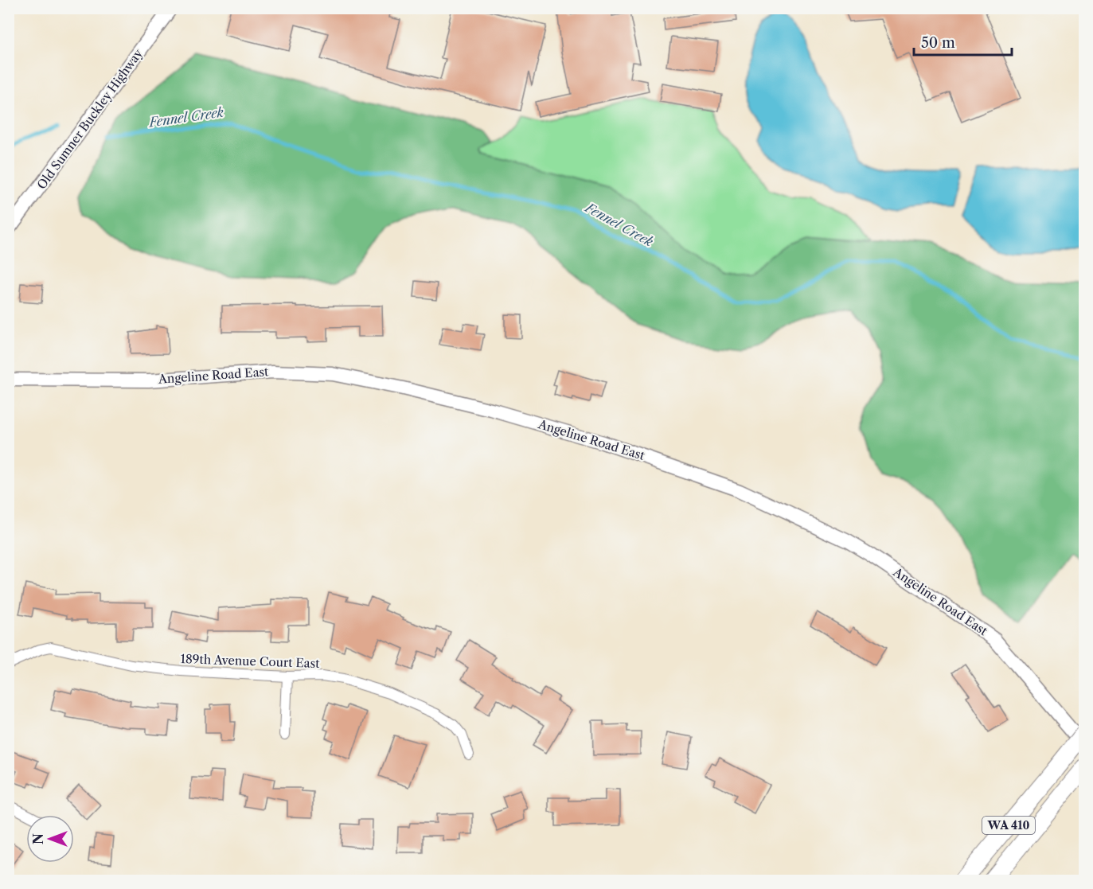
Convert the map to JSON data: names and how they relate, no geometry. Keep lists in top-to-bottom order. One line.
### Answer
{"streets":{"highway":["WA 410"],"street":["Old Sumner Buckley Highway","Angeline Road East","189th Avenue Court East"]},"water":["Fennel Creek"],"scale_bar":"50 m","north":"left"}
